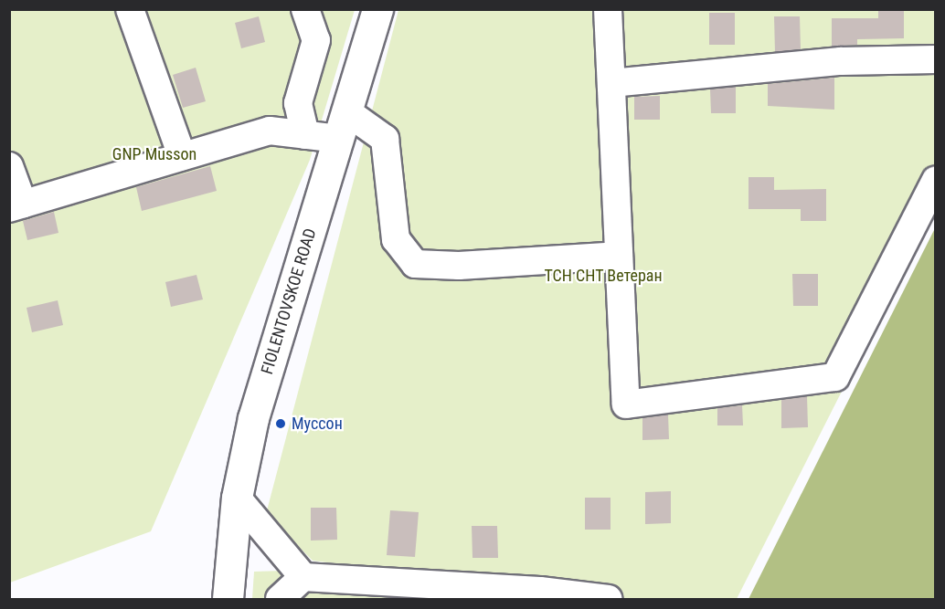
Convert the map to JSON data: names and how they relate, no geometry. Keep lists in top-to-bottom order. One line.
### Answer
{"streets":{"main road":["FIOLENTOVSKOE ROAD"]},"parks":["GNP Musson","ТСН СНТ Ветеран"],"places":["Муссон"]}
